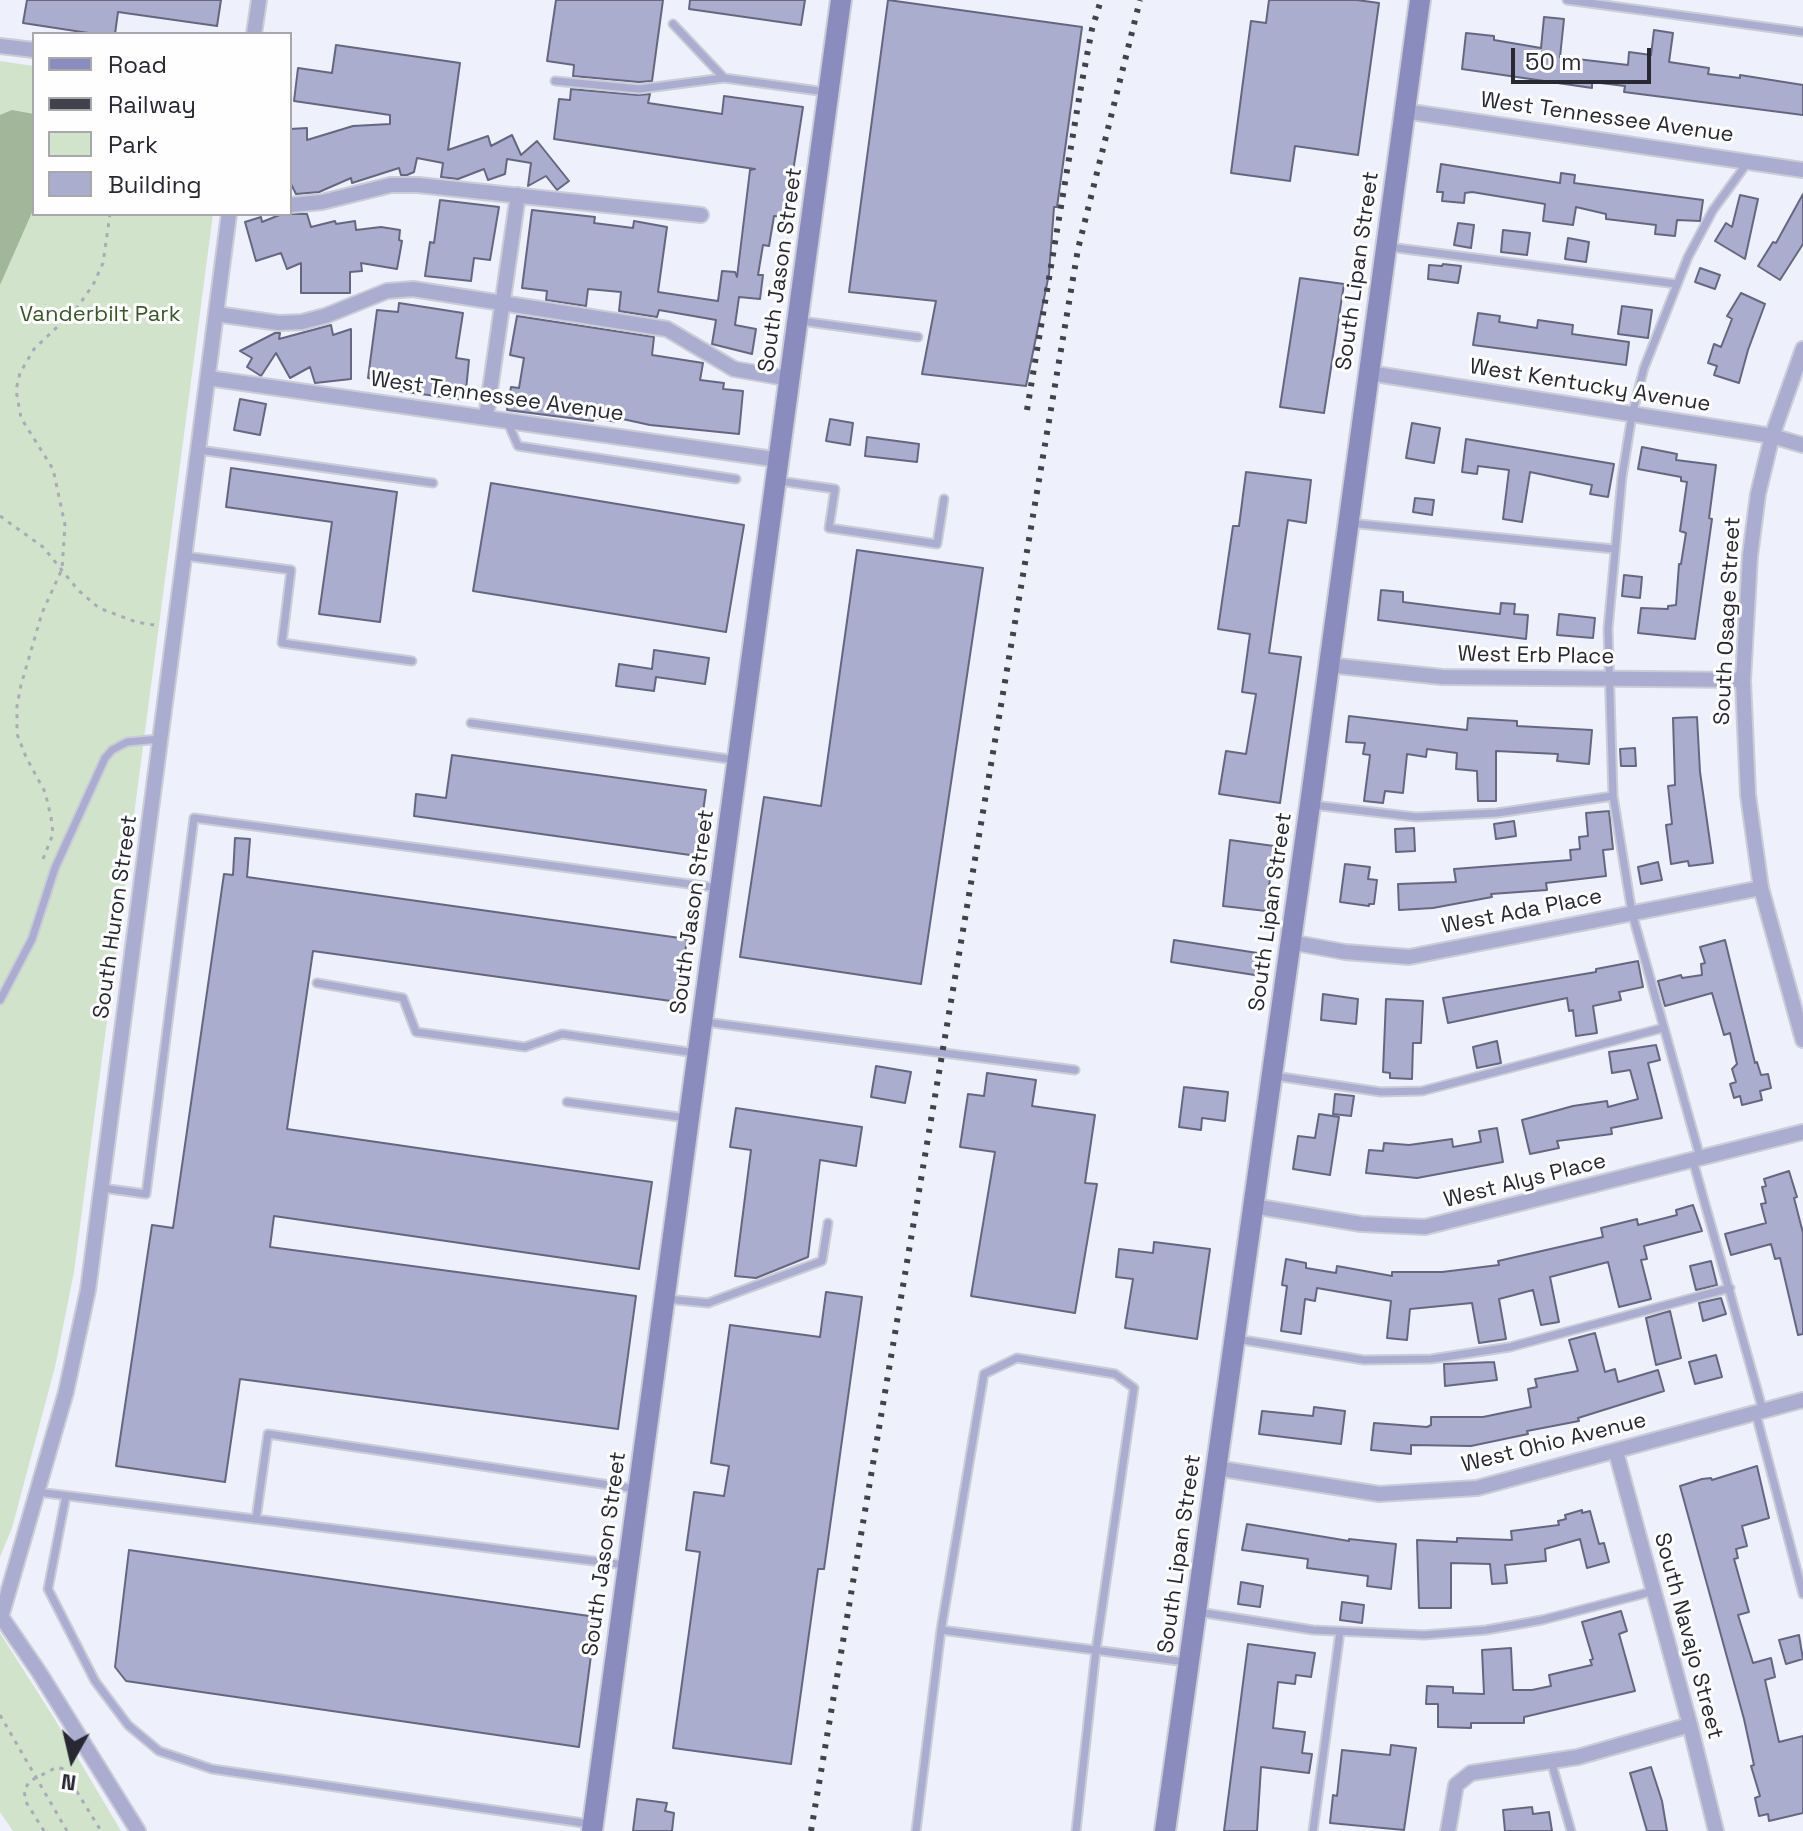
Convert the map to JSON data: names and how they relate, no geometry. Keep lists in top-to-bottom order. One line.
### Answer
{"streets":{"street":["West Tennessee Avenue","South Jason Street","South Lipan Street","West Kentucky Avenue","South Osage Street","West Erb Place","West Ada Place","South Huron Street","West Alys Place","West Ohio Avenue","South Navajo Street"]},"crossings":[["West Tennessee Avenue","South Jason Street"],["West Tennessee Avenue","South Lipan Street"],["West Tennessee Avenue","South Huron Street"],["South Lipan Street","West Kentucky Avenue"],["South Lipan Street","West Erb Place"],["South Lipan Street","West Ada Place"],["South Lipan Street","West Alys Place"],["South Lipan Street","West Ohio Avenue"],["West Kentucky Avenue","South Osage Street"],["South Osage Street","West Erb Place"],["South Osage Street","West Ada Place"],["West Ohio Avenue","South Navajo Street"]],"parks":["Vanderbilt Park"],"legend":["Road","Railway","Park","Building"],"scale_bar":"50 m","north":"bottom"}
